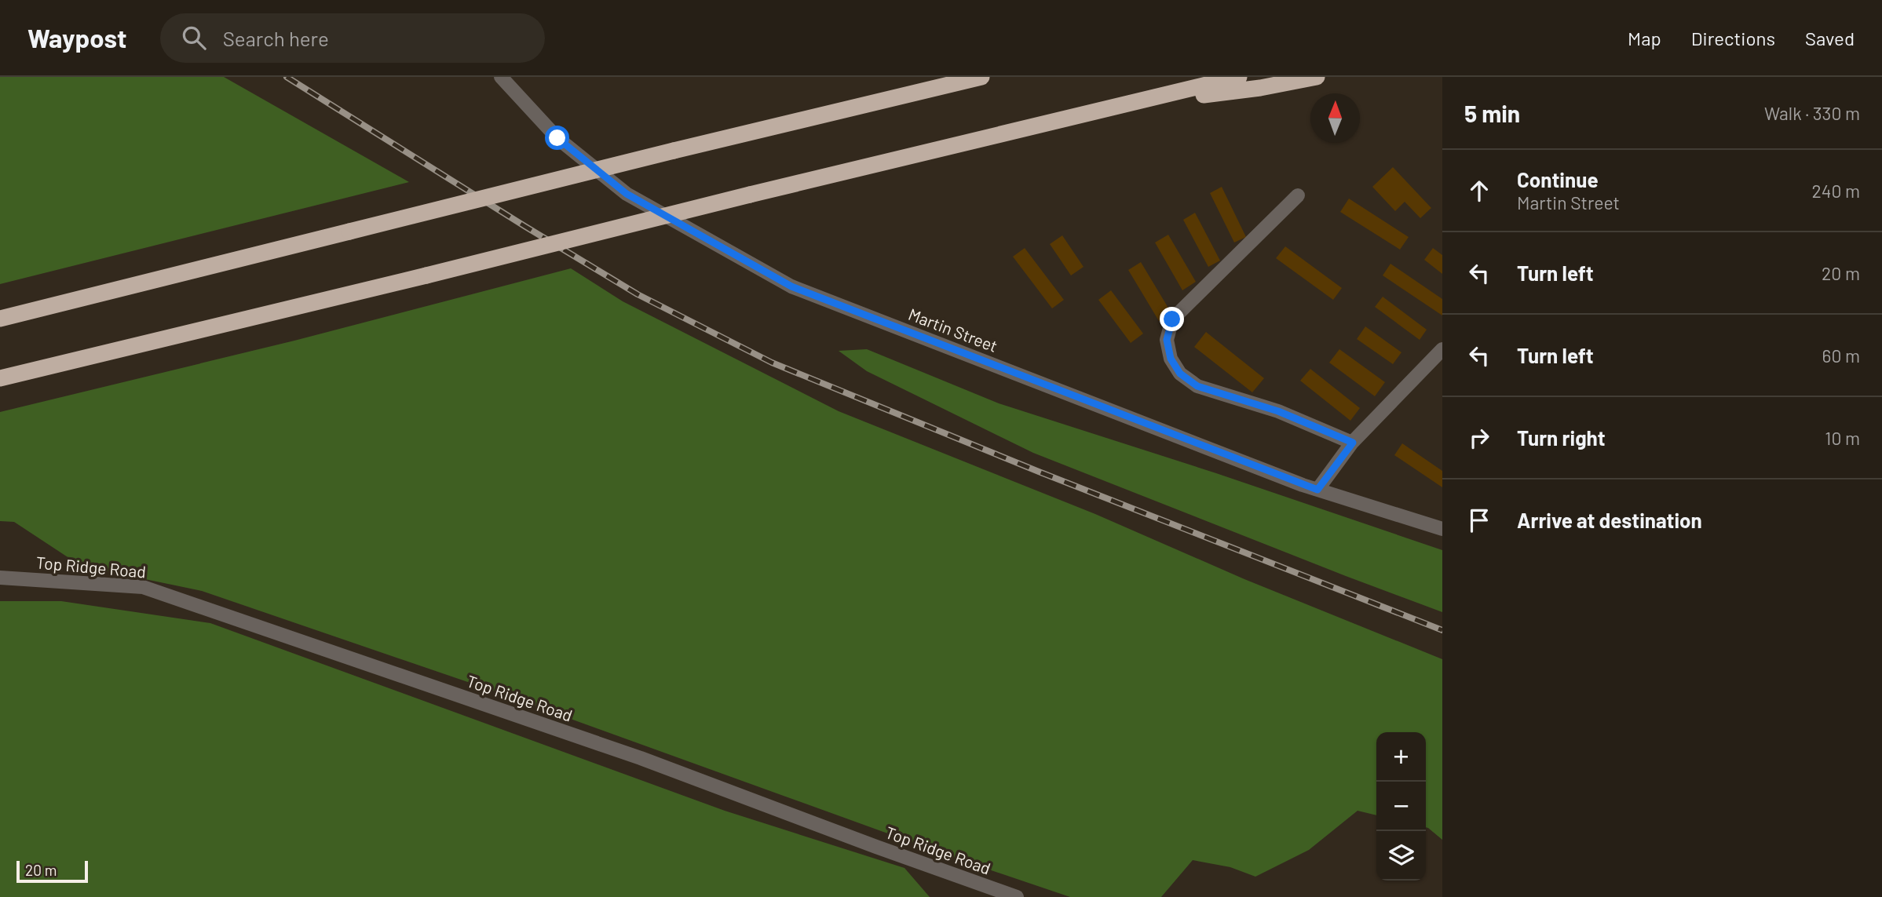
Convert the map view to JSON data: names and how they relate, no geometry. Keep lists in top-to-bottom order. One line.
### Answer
{"streets":{"street":["Martin Street","Top Ridge Road"]},"scale_bar":"20 m","north":"top","page":{"header":"Waypost","search":"Search here","nav":["Map","Directions","Saved"],"heading":["5 min","Walk · 330 m"],"list":[["Continue","Martin Street","240 m"],["Turn left","20 m"],["Turn left","60 m"],["Turn right","10 m"],"Arrive at destination"],"map_buttons":["+","−"],"scale":"20 m"}}
